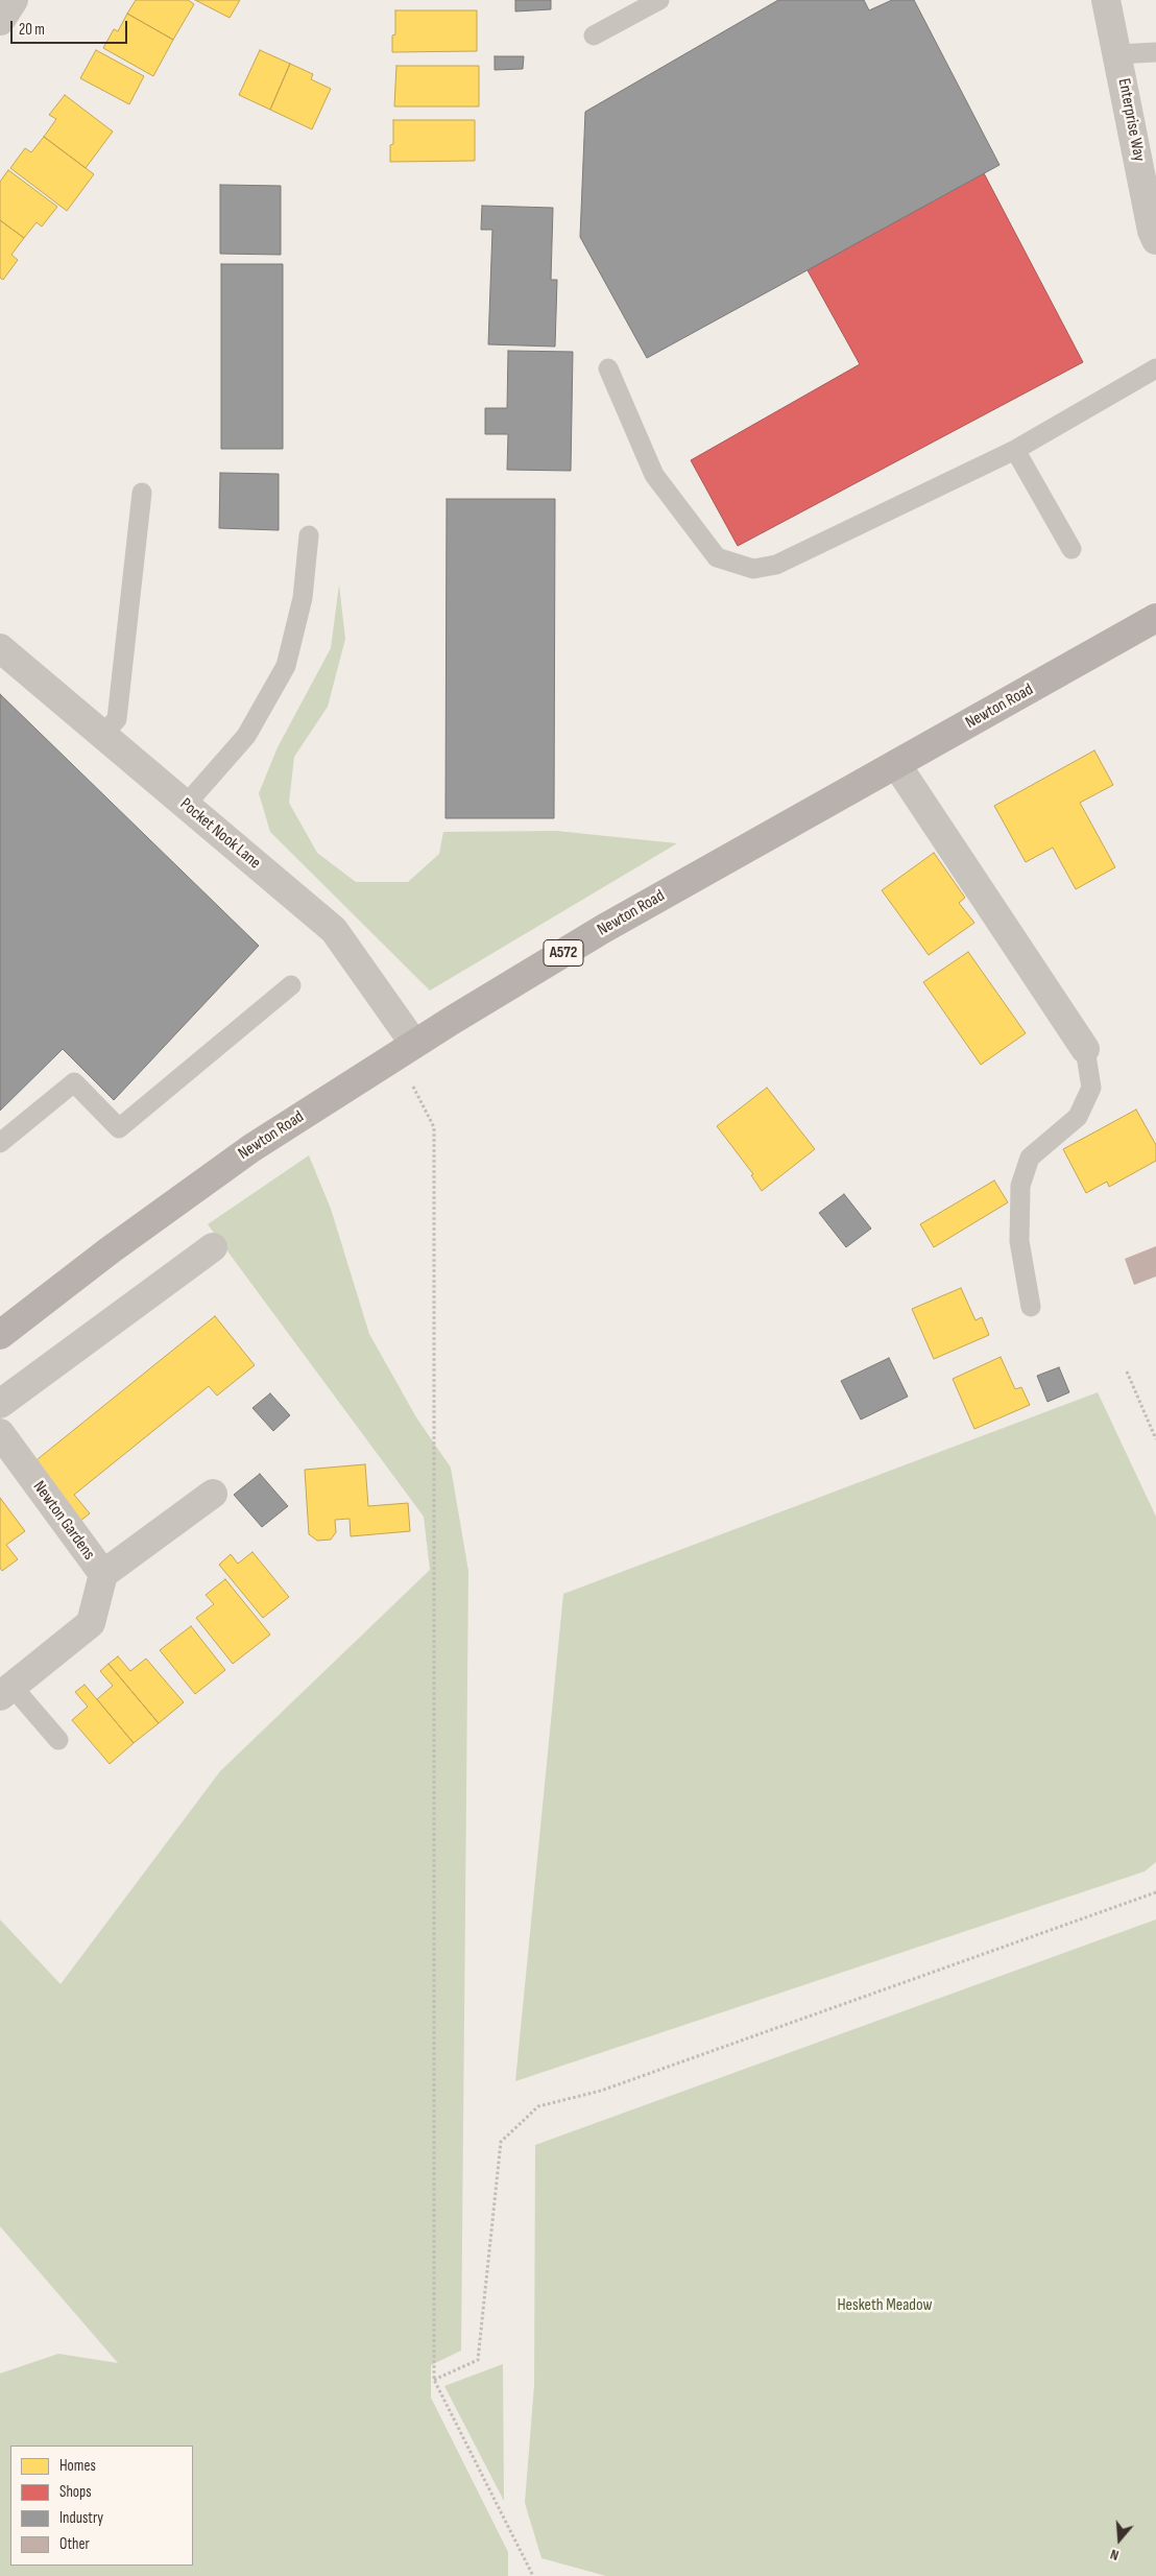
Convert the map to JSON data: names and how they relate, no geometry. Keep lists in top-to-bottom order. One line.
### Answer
{"streets":{"main road":["Newton Road","A572"],"street":["Enterprise Way","Pocket Nook Lane","Newton Gardens"]},"crossings":[["Newton Road","Pocket Nook Lane"]],"parks":["Hesketh Meadow"],"legend":["Homes","Shops","Industry","Other"],"scale_bar":"20 m","north":"bottom"}
